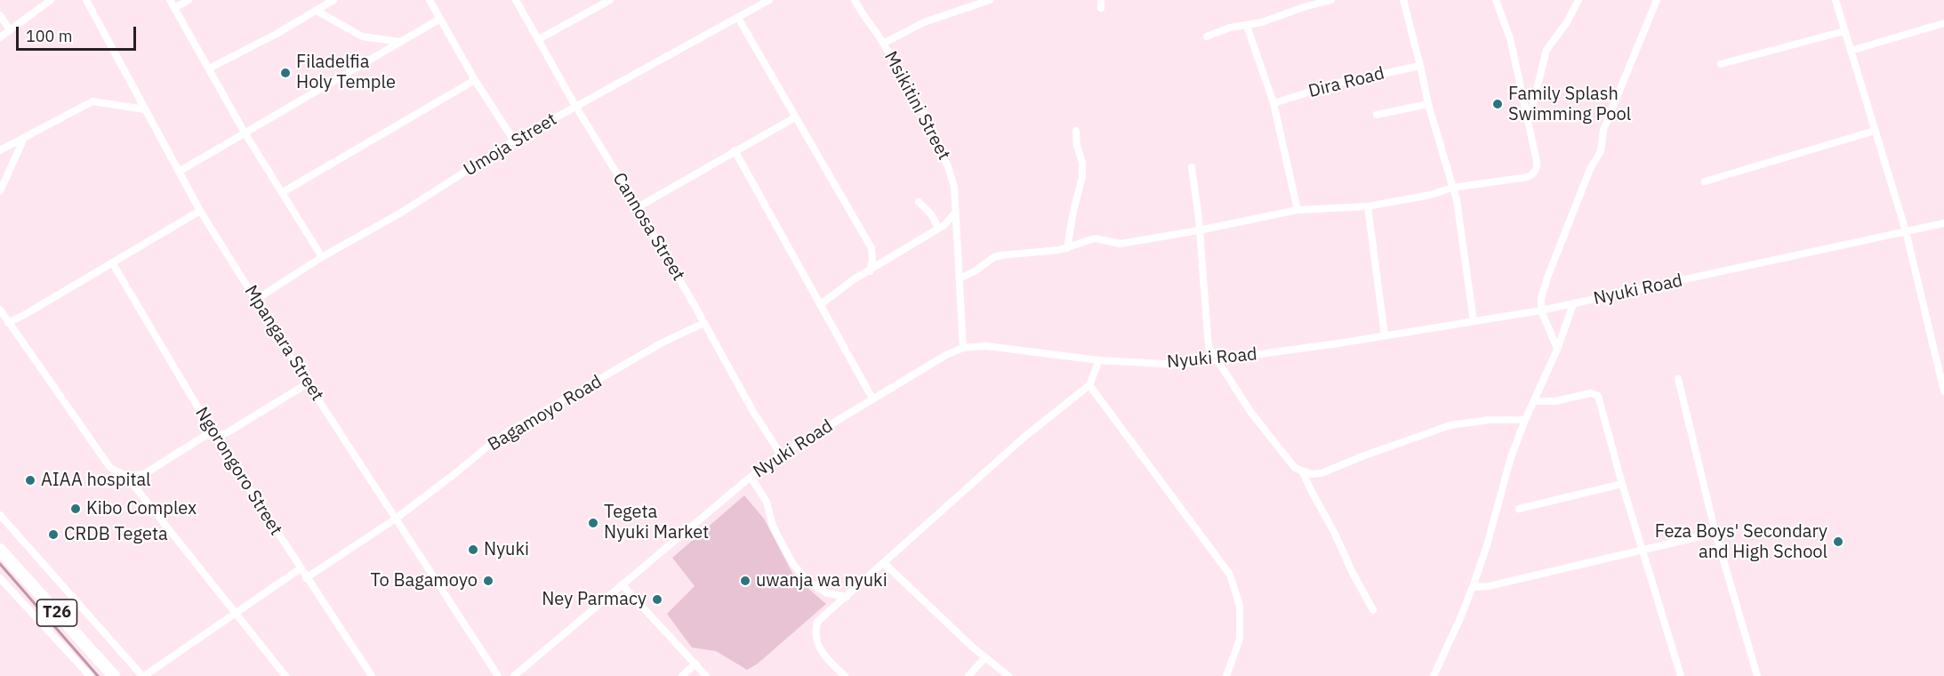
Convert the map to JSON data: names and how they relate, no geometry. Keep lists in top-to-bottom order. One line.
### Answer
{"streets":{"highway":["T26"],"street":["Dira Road","Msikitini Street","Umoja Street","Cannosa Street","Nyuki Road","Mpangara Street","Bagamoyo Road","Ngorongoro Street"]},"crossings":[["Msikitini Street","Nyuki Road"],["Umoja Street","Cannosa Street"],["Umoja Street","Mpangara Street"],["Cannosa Street","Nyuki Road"],["Cannosa Street","Bagamoyo Road"],["Mpangara Street","Bagamoyo Road"],["Bagamoyo Road","Ngorongoro Street"]],"places":["Filadelfia Holy Temple","Family Splash Swimming Pool","AIAA hospital","Kibo Complex","Tegeta Nyuki Market","CRDB Tegeta","Feza Boys' Secondary and High School","Nyuki","To Bagamoyo","uwanja wa nyuki","Ney Parmacy"],"scale_bar":"100 m"}
